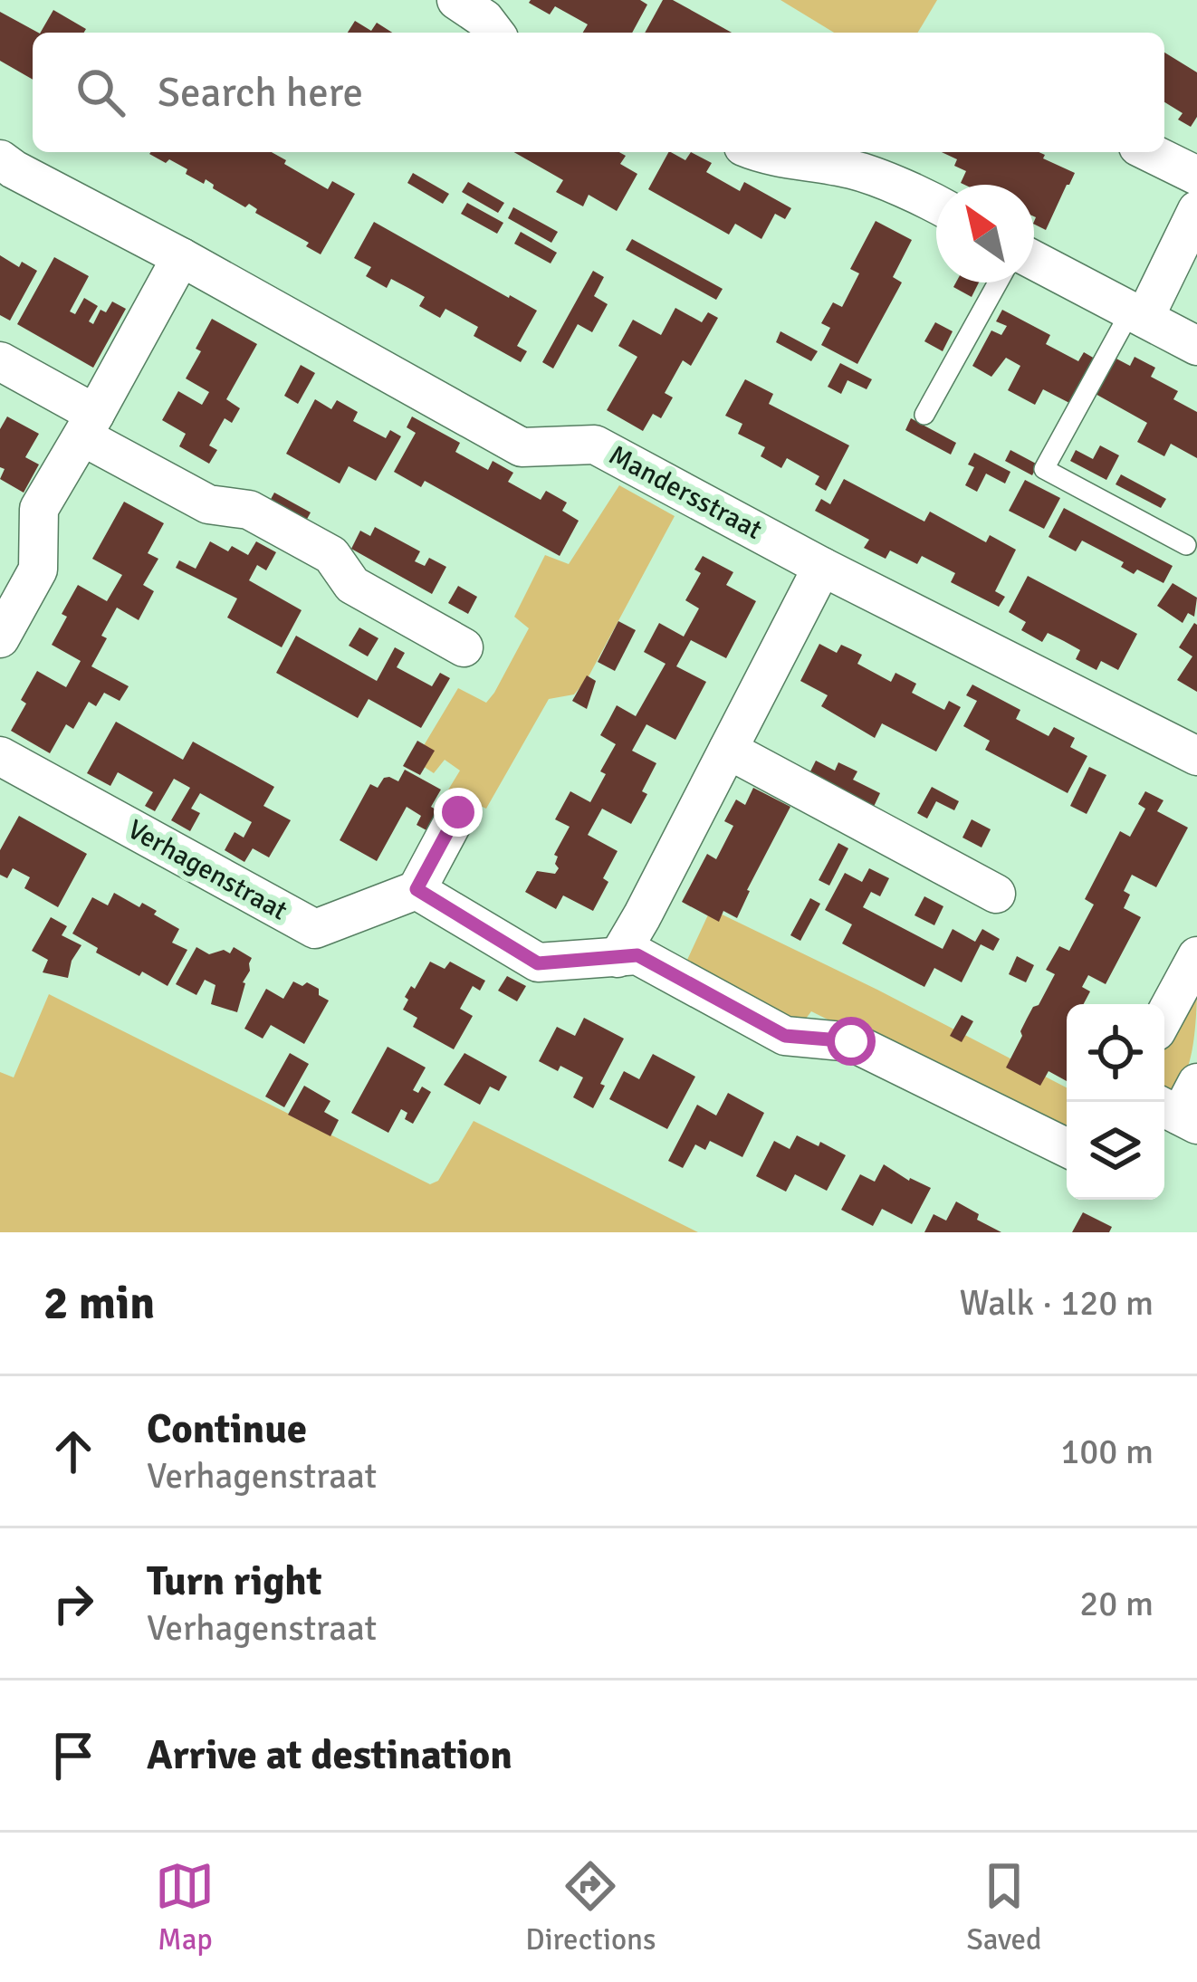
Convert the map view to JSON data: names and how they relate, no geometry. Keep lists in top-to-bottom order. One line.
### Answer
{"streets":{"street":["Mandersstraat","Verhagenstraat"]},"north":"top left","page":{"search":"Search here","heading":["2 min","Walk · 120 m"],"list":[["Continue","Verhagenstraat","100 m"],["Turn right","Verhagenstraat","20 m"],"Arrive at destination"],"nav":["Map","Directions","Saved"]}}
